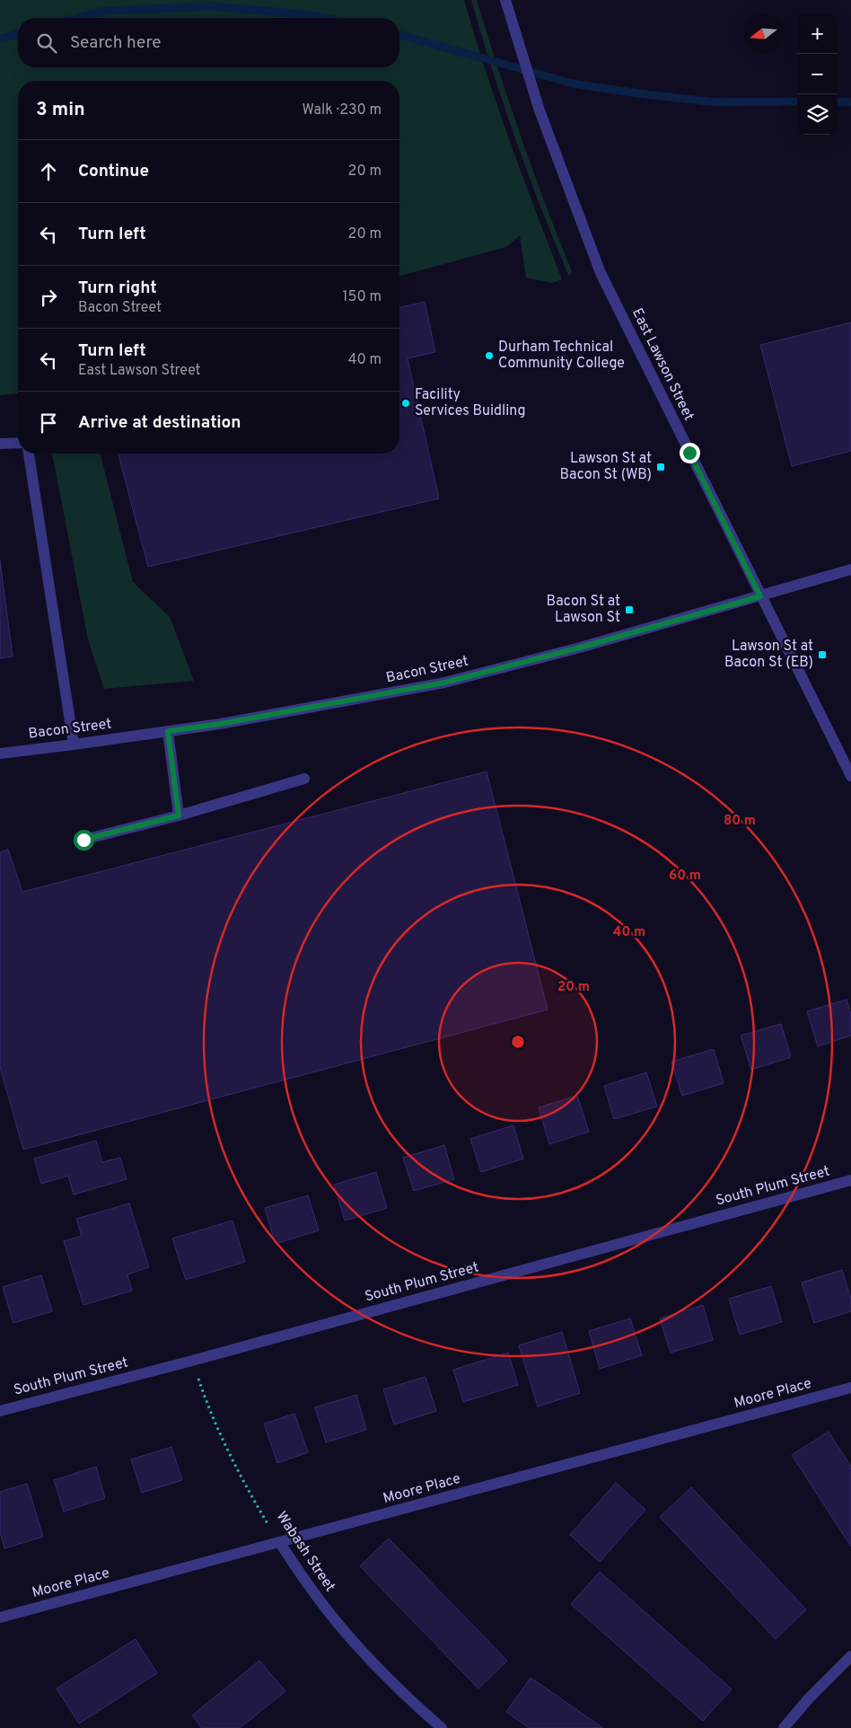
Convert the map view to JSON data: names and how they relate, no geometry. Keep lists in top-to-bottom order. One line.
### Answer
{"streets":{"street":["East Lawson Street","Bacon Street","South Plum Street","Moore Place","Wabash Street"]},"crossings":[["East Lawson Street","Bacon Street"],["South Plum Street","Wabash Street"],["Moore Place","Wabash Street"]],"places":{"other":["Durham Technical Community College","Facility Services Buidling"],"transit":["Lawson St at Bacon St (WB)","Bacon St at Lawson St","Lawson St at Bacon St (EB)"]},"north":"left","page":{"map_buttons":["+","−"],"search":"Search here","heading":["3 min","Walk · 230 m"],"list":[["Continue","20 m"],["Turn left","20 m"],["Turn right","Bacon Street","150 m"],["Turn left","East Lawson Street","40 m"],"Arrive at destination"]},"rings":["80 m","60 m","40 m","20 m"]}
